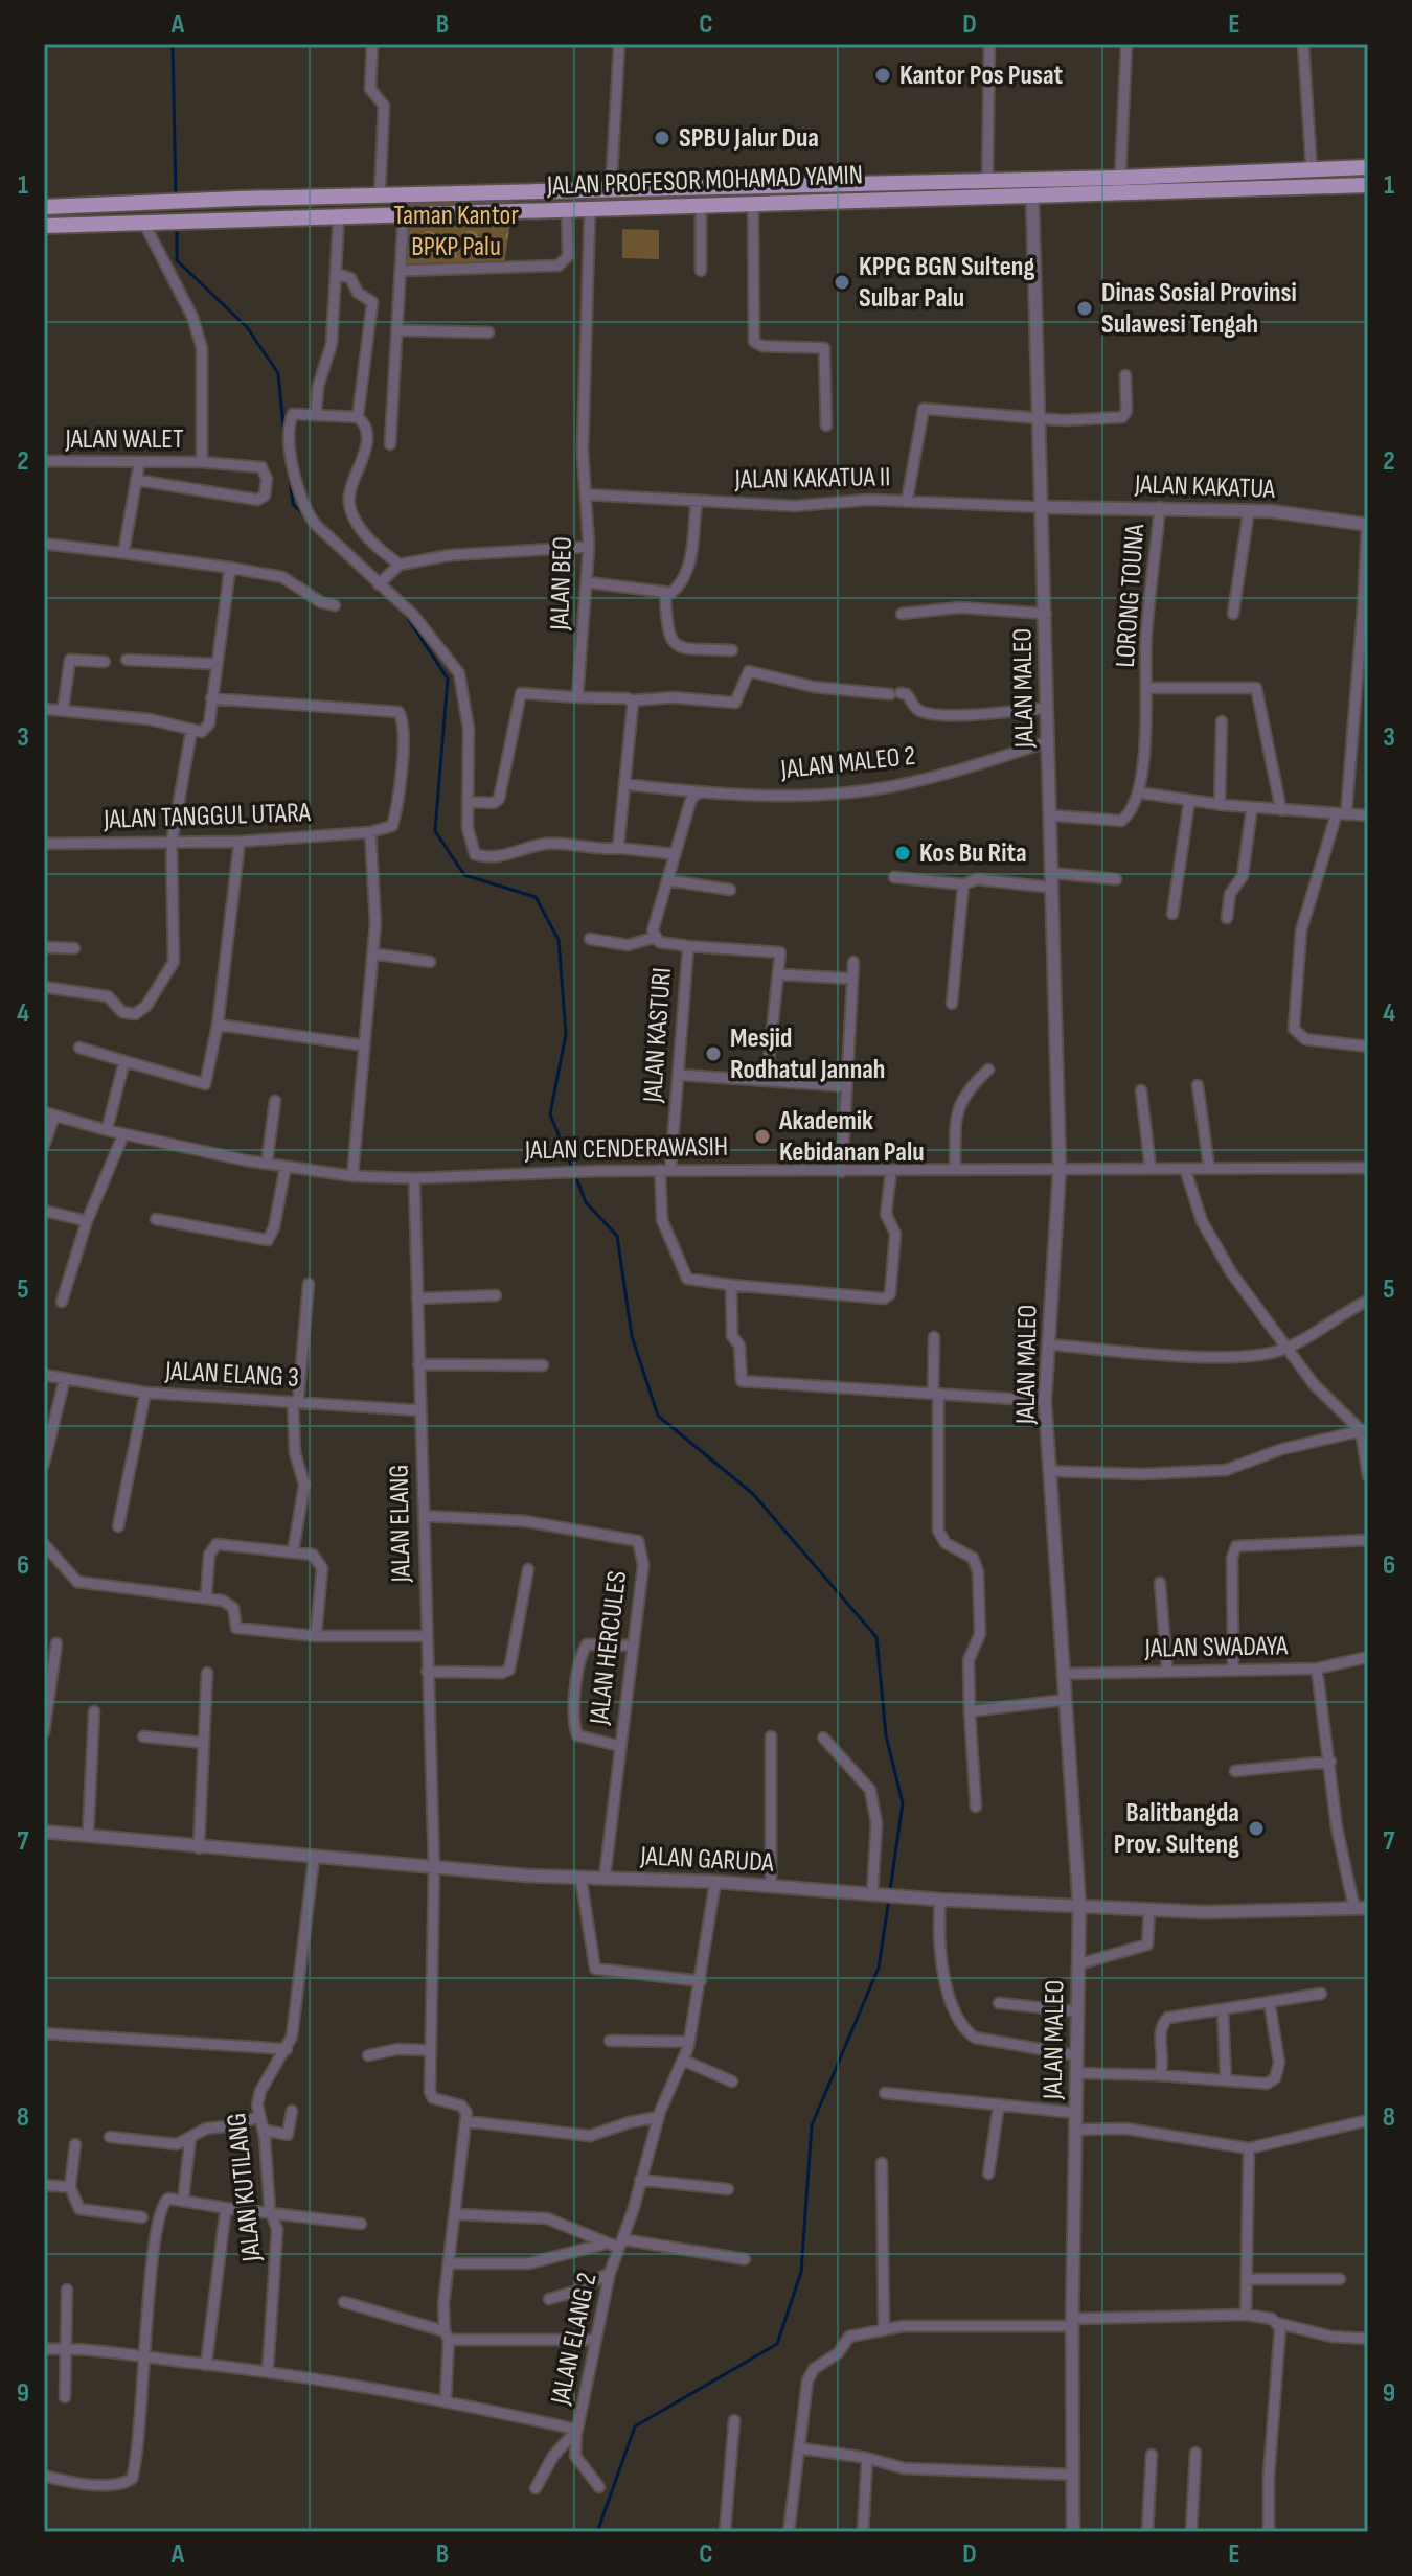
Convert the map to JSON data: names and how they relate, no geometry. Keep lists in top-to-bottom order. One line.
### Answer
{"streets":{"main road":["JALAN PROFESOR MOHAMAD YAMIN"],"street":["JALAN WALET","JALAN KAKATUA II","JALAN KAKATUA","JALAN BEO","LORONG TOUNA","JALAN MALEO","JALAN MALEO 2","JALAN TANGGUL UTARA","JALAN KASTURI","JALAN CENDERAWASIH","JALAN ELANG 3","JALAN ELANG","JALAN HERCULES","JALAN SWADAYA","JALAN GARUDA","JALAN KUTILANG","JALAN ELANG 2"]},"crossings":[["JALAN PROFESOR MOHAMAD YAMIN","JALAN WALET"],["JALAN PROFESOR MOHAMAD YAMIN","JALAN BEO"],["JALAN PROFESOR MOHAMAD YAMIN","JALAN MALEO"],["JALAN KAKATUA II","JALAN KAKATUA"],["JALAN KAKATUA II","JALAN BEO"],["JALAN KAKATUA II","JALAN MALEO"],["JALAN KAKATUA","LORONG TOUNA"],["JALAN KAKATUA","JALAN MALEO"],["JALAN MALEO","JALAN MALEO 2"],["JALAN MALEO","JALAN CENDERAWASIH"],["JALAN MALEO","JALAN SWADAYA"],["JALAN MALEO","JALAN GARUDA"],["JALAN MALEO 2","JALAN KASTURI"],["JALAN KASTURI","JALAN CENDERAWASIH"],["JALAN CENDERAWASIH","JALAN ELANG"],["JALAN ELANG 3","JALAN ELANG"],["JALAN ELANG","JALAN HERCULES"],["JALAN ELANG","JALAN GARUDA"],["JALAN HERCULES","JALAN GARUDA"],["JALAN GARUDA","JALAN KUTILANG"],["JALAN GARUDA","JALAN ELANG 2"],["JALAN KUTILANG","JALAN ELANG 2"]],"parks":["Taman Kantor BPKP Palu"],"places":["Kantor Pos Pusat","SPBU Jalur Dua","KPPG BGN Sulteng Sulbar Palu","Dinas Sosial Provinsi Sulawesi Tengah","Kos Bu Rita","Mesjid Rodhatul Jannah","Akademik Kebidanan Palu","Balitbangda Prov. Sulteng"],"grid":{"columns":["A","B","C","D","E"],"rows":["1","2","3","4","5","6","7","8","9"]}}
